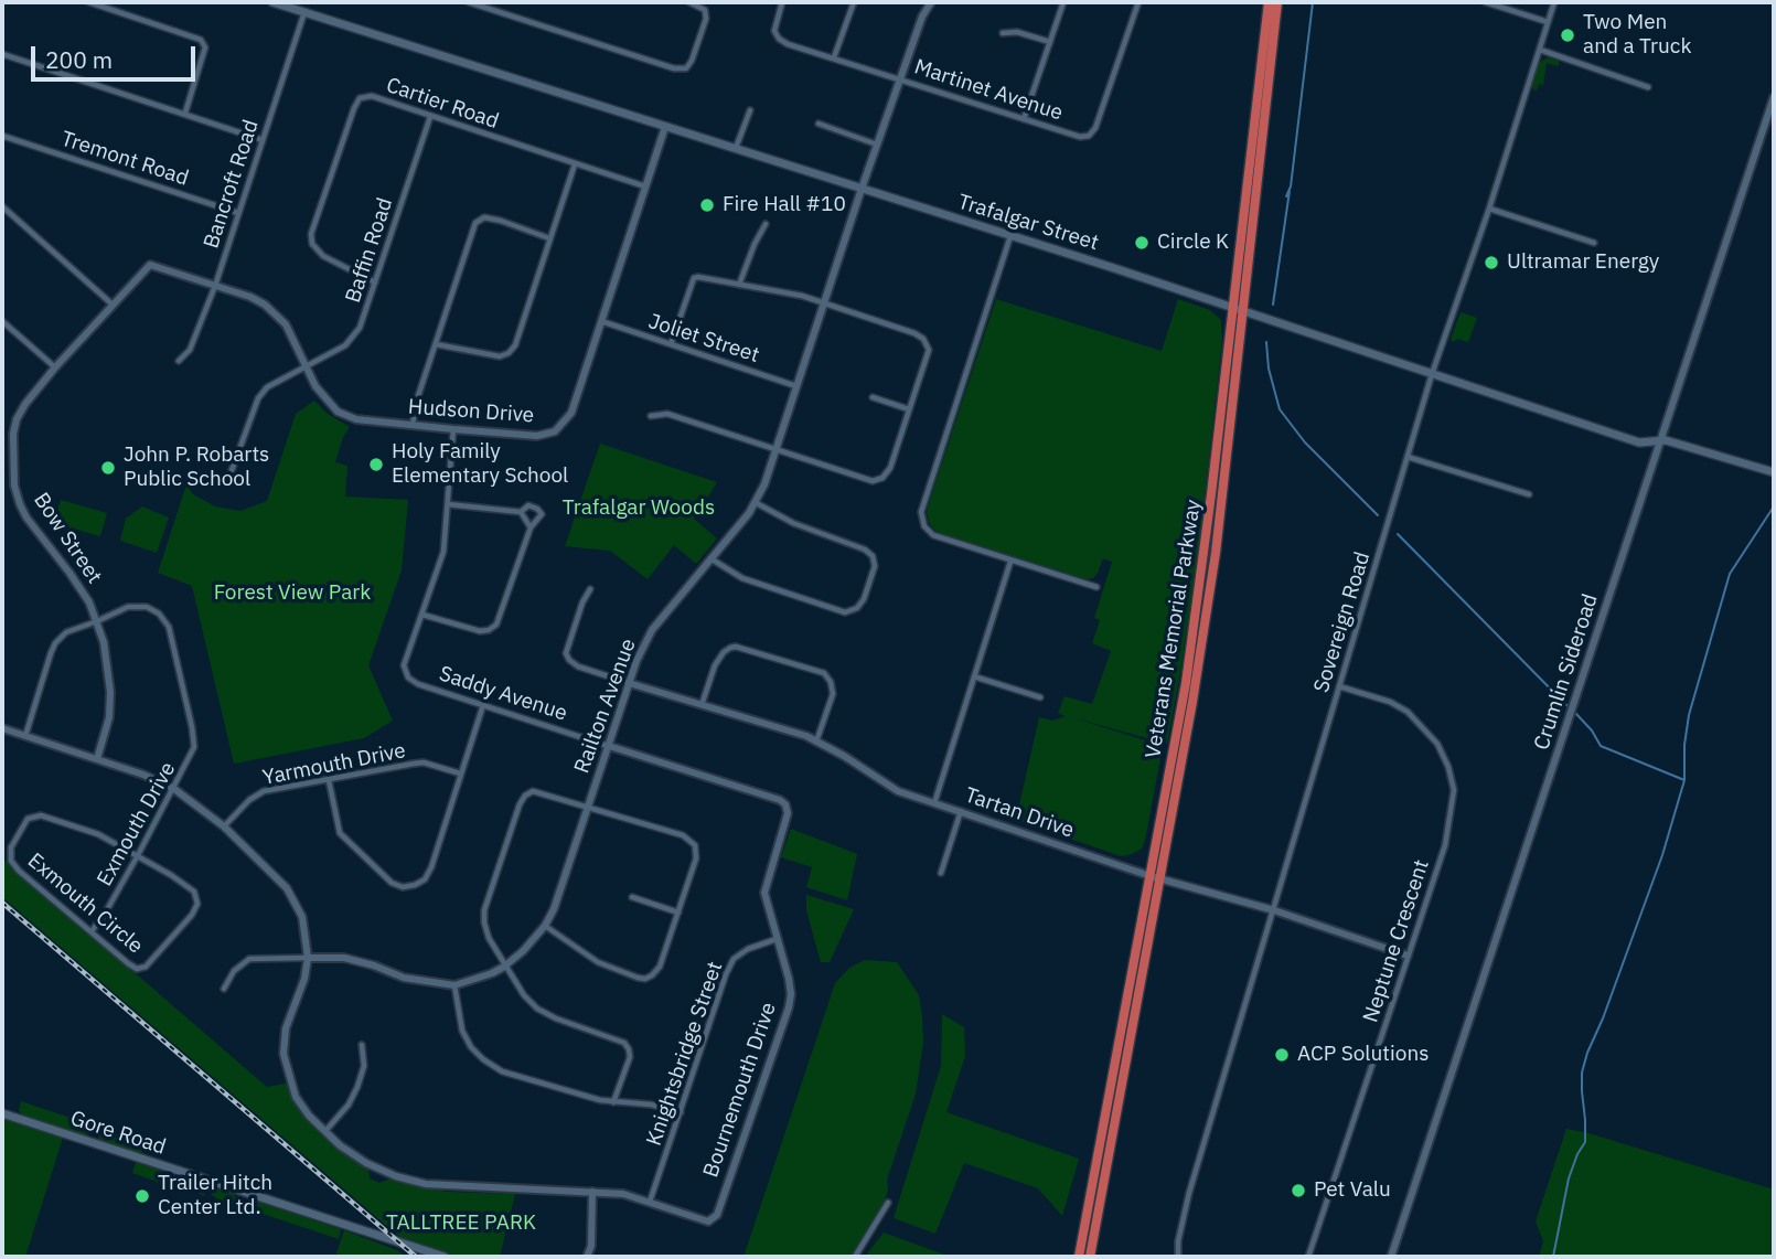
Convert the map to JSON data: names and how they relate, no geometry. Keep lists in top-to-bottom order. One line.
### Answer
{"streets":{"highway":["Veterans Memorial Parkway"],"main road":["Trafalgar Street","Gore Road"],"street":["Martinet Avenue","Cartier Road","Tremont Road","Bancroft Road","Baffin Road","Joliet Street","Hudson Drive","Bow Street","Sovereign Road","Crumlin Sideroad","Saddy Avenue","Railton Avenue","Yarmouth Drive","Tartan Drive","Exmouth Drive","Exmouth Circle","Neptune Crescent","Knightsbridge Street","Bournemouth Drive"]},"crossings":[["Martinet Avenue","Railton Avenue"],["Cartier Road","Baffin Road"],["Cartier Road","Hudson Drive"],["Tremont Road","Bancroft Road"],["Bancroft Road","Trafalgar Street"],["Bancroft Road","Hudson Drive"],["Bancroft Road","Bow Street"],["Trafalgar Street","Hudson Drive"],["Trafalgar Street","Sovereign Road"],["Trafalgar Street","Veterans Memorial Parkway"],["Trafalgar Street","Crumlin Sideroad"],["Trafalgar Street","Railton Avenue"],["Baffin Road","Hudson Drive"],["Joliet Street","Hudson Drive"],["Joliet Street","Railton Avenue"],["Hudson Drive","Bow Street"],["Hudson Drive","Saddy Avenue"],["Bow Street","Exmouth Drive"],["Sovereign Road","Tartan Drive"],["Sovereign Road","Neptune Crescent"],["Veterans Memorial Parkway","Tartan Drive"],["Saddy Avenue","Railton Avenue"],["Saddy Avenue","Bournemouth Drive"],["Railton Avenue","Tartan Drive"],["Railton Avenue","Bournemouth Drive"],["Tartan Drive","Neptune Crescent"],["Exmouth Drive","Exmouth Circle"],["Knightsbridge Street","Bournemouth Drive"]],"parks":["Trafalgar Woods","Forest View Park","TALLTREE PARK"],"places":["Two Men and a Truck","Fire Hall #10","Circle K","Ultramar Energy","Holy Family Elementary School","John P. Robarts Public School","ACP Solutions","Pet Valu","Trailer Hitch Center Ltd."],"scale_bar":"200 m"}
